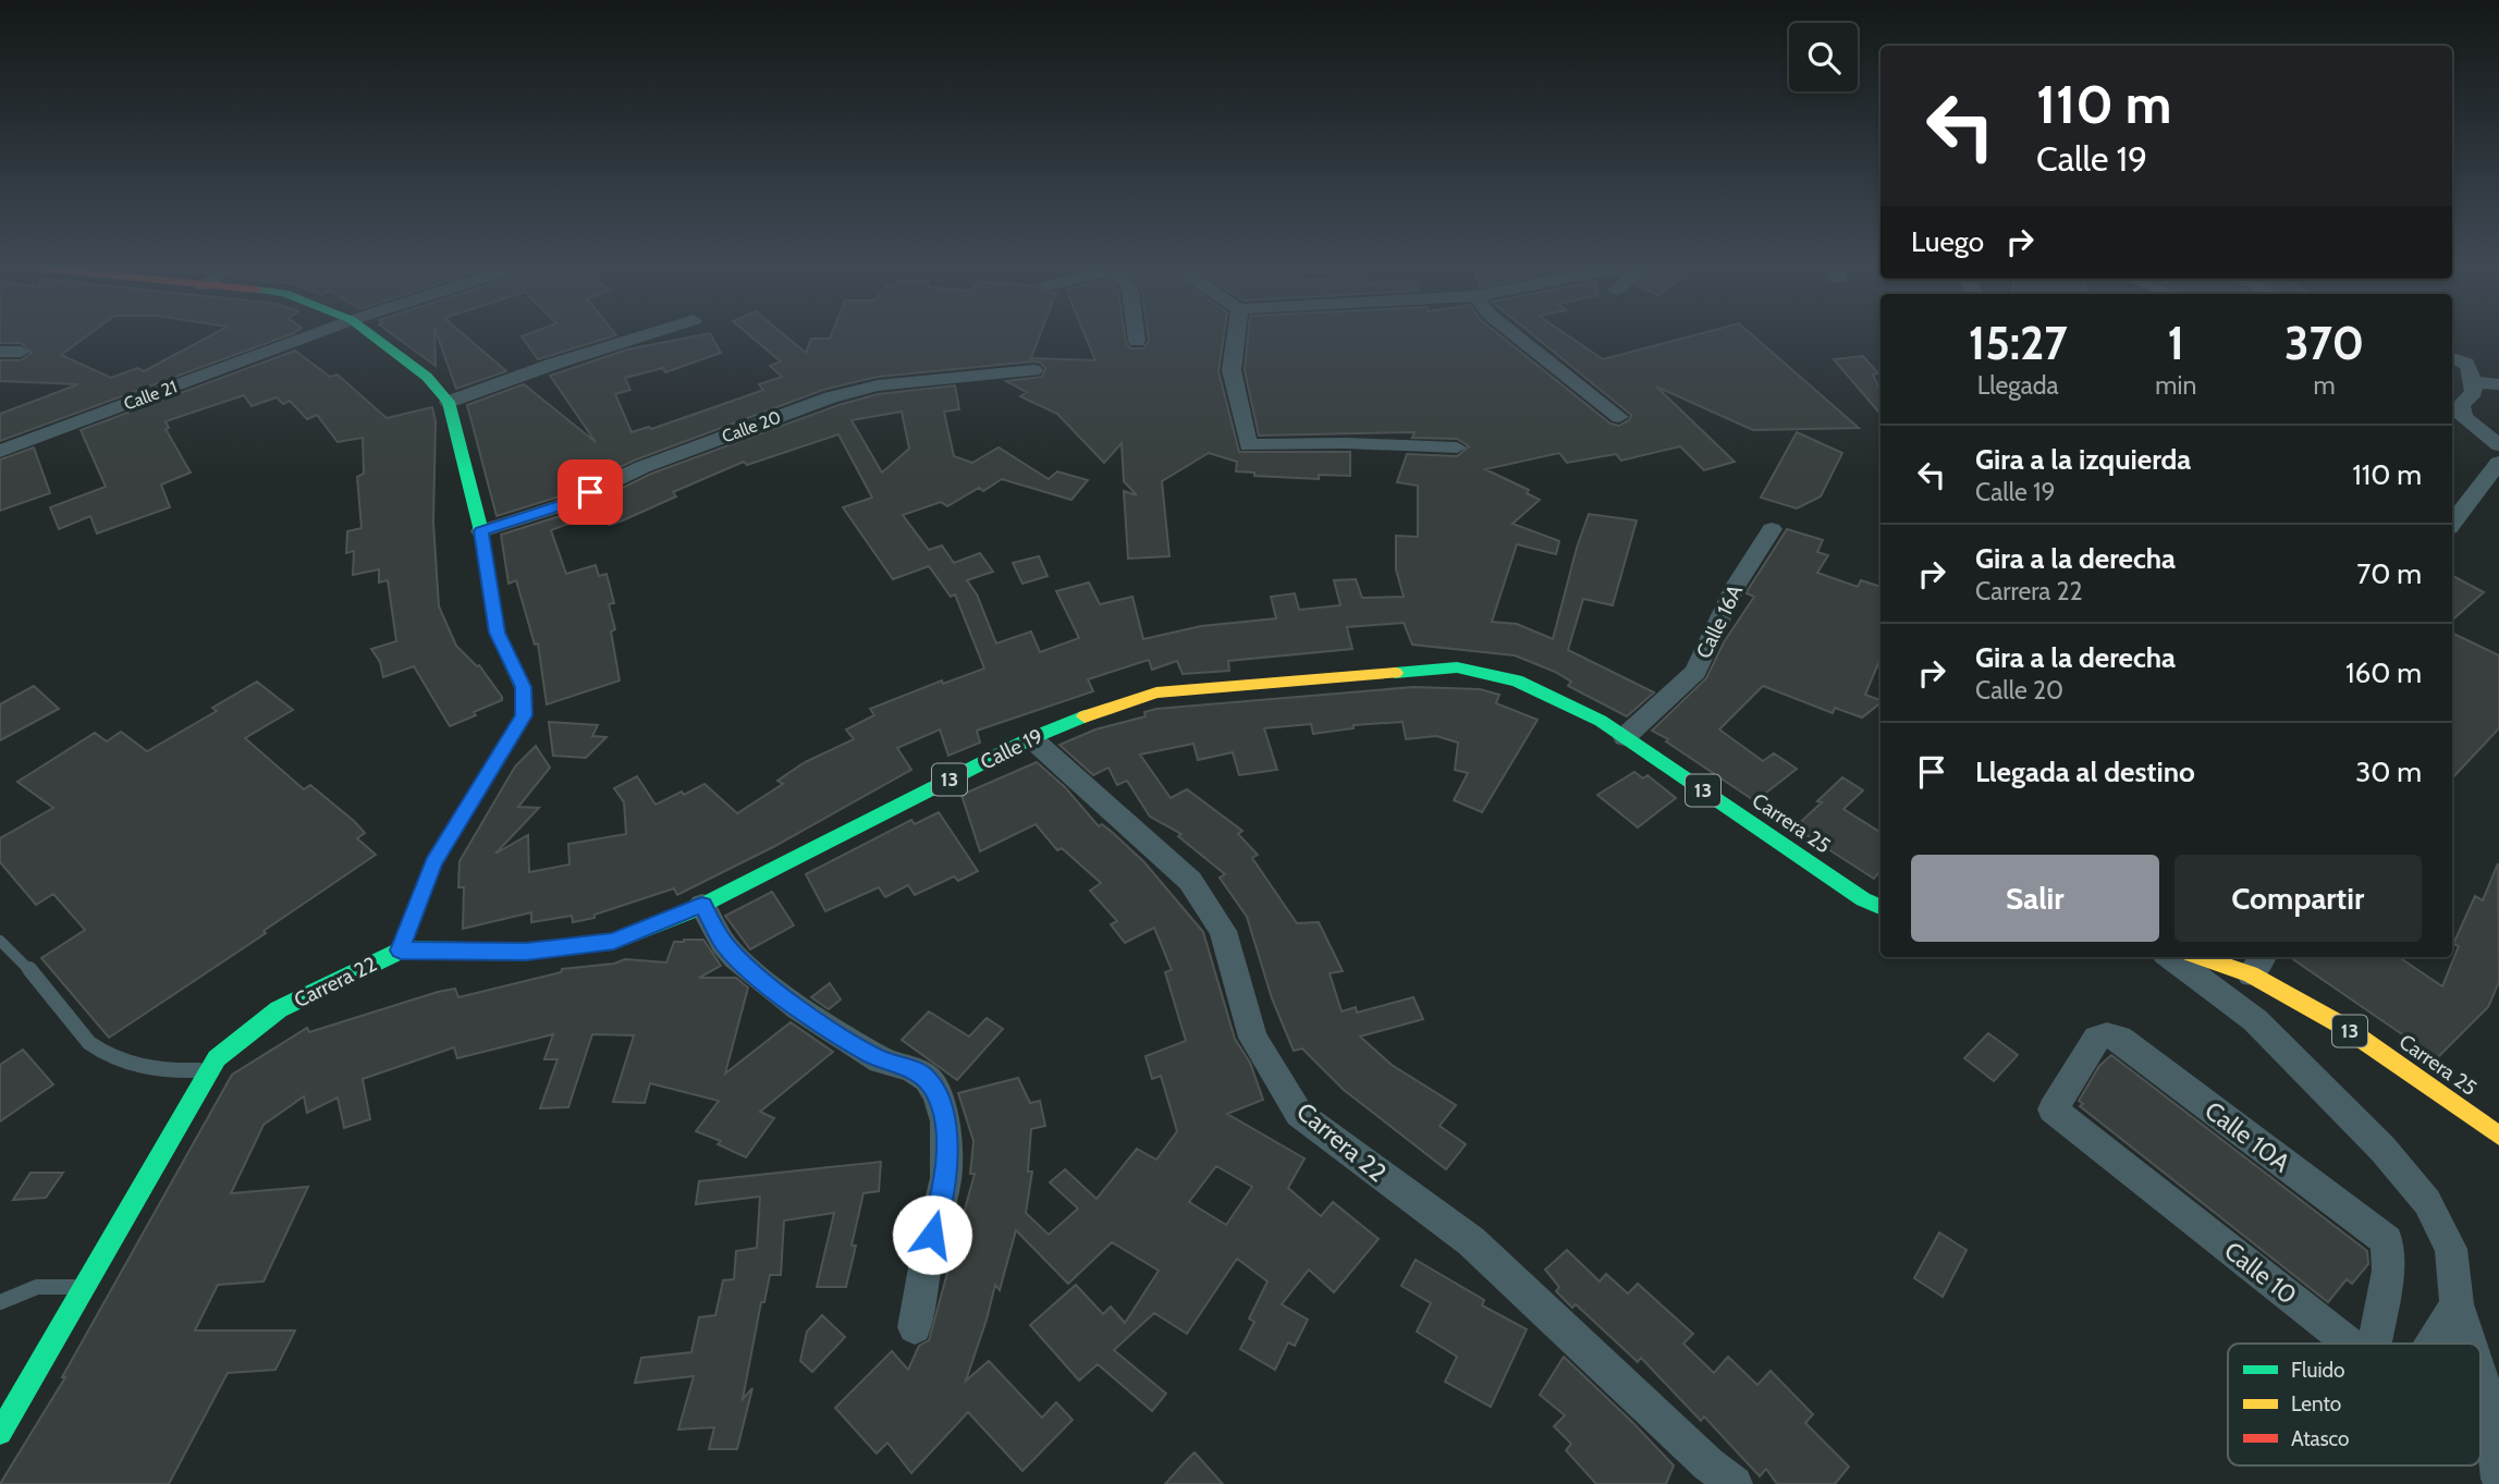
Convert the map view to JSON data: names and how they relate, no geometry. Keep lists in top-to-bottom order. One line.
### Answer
{"streets":{"main road":["Calle 19","13","Carrera 25","Carrera 22"],"street":["Calle 21","Calle 20","Calle 16A","Calle 10A","Calle 10"]},"crossings":[["Calle 20","Carrera 22"],["Calle 16A","Carrera 25"],["Calle 19","Carrera 25"],["Calle 19","Carrera 22"],["Calle 10A","Calle 10"]],"legend":["Fluido","Lento","Atasco"],"page":{"turn":["110 m","Calle 19"],"then":"Luego","eta":["15:27","Llegada","1","min","370","m"],"list":[{"name":"Gira a la izquierda","note":"Calle 19","value":"110 m"},{"name":"Gira a la derecha","note":"Carrera 22","value":"70 m"},{"name":"Gira a la derecha","note":"Calle 20","value":"160 m"},{"name":"Llegada al destino","value":"30 m"}],"buttons":["Salir","Compartir"]}}
